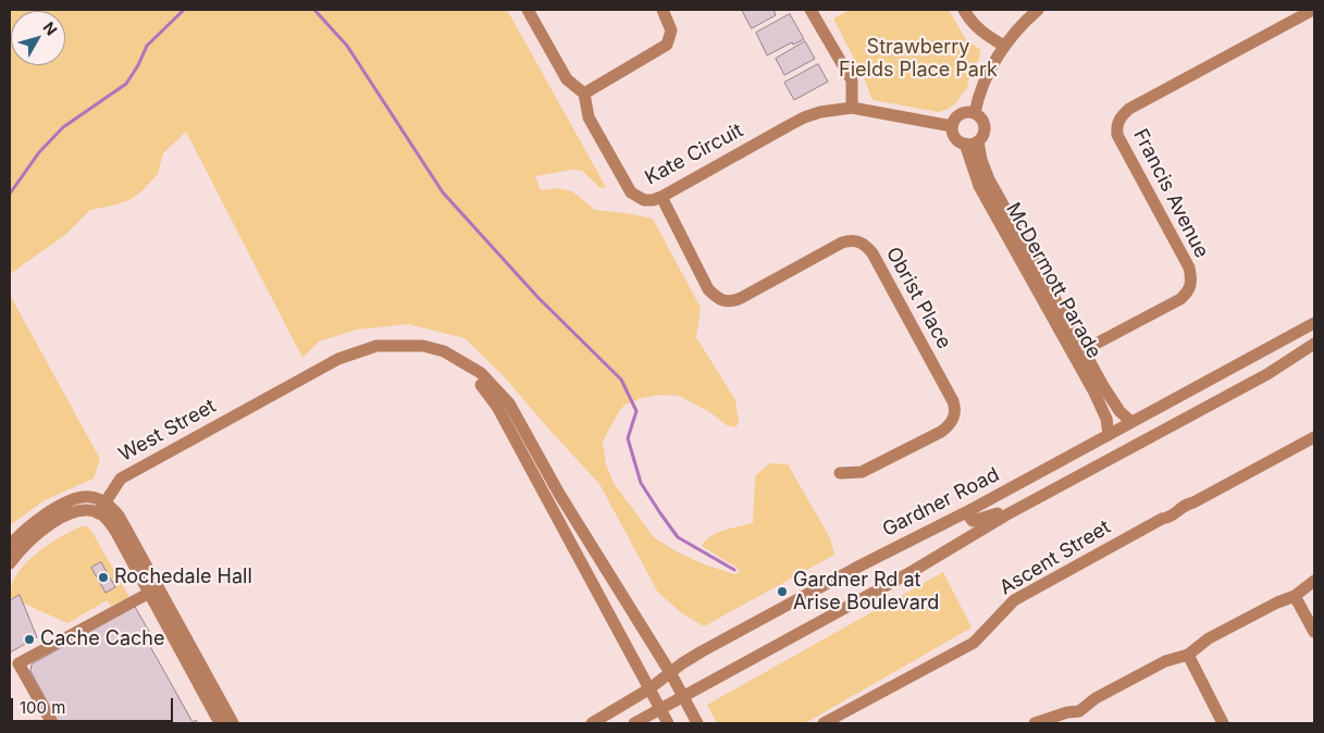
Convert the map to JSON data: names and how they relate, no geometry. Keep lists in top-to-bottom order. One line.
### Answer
{"streets":{"street":["Kate Circuit","Francis Avenue","McDermott Parade","Obrist Place","West Street","Gardner Road","Ascent Street"]},"crossings":[["Kate Circuit","McDermott Parade"],["Kate Circuit","Obrist Place"],["Francis Avenue","McDermott Parade"],["McDermott Parade","Gardner Road"]],"parks":["Strawberry Fields Place Park"],"places":["Rochedale Hall","Gardner Rd at Arise Boulevard","Cache Cache"],"scale_bar":"100 m","north":"top right"}
